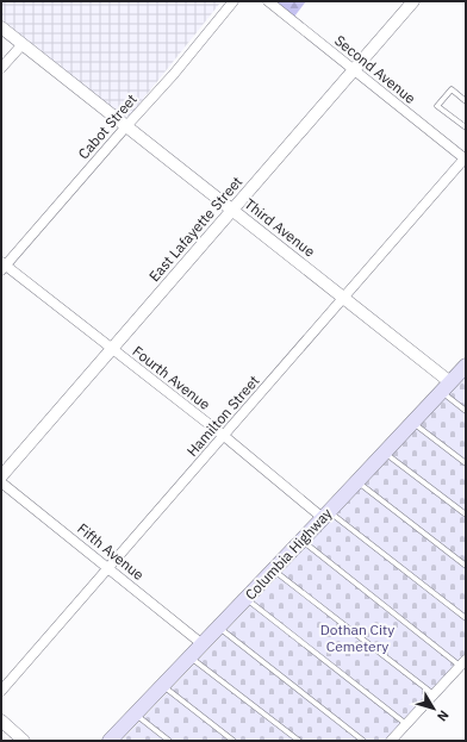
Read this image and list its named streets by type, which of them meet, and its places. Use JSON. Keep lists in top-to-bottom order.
{
  "streets": {
    "main road": ["Columbia Highway"],
    "street": [
      "Second Avenue",
      "Cabot Street",
      "Third Avenue",
      "East Lafayette Street",
      "Fourth Avenue",
      "Hamilton Street",
      "Fifth Avenue"
    ]
  },
  "crossings": [
    ["Second Avenue", "East Lafayette Street"],
    ["Second Avenue", "Hamilton Street"],
    ["Cabot Street", "Third Avenue"],
    ["Cabot Street", "Fourth Avenue"],
    ["Third Avenue", "East Lafayette Street"],
    ["Third Avenue", "Hamilton Street"],
    ["Third Avenue", "Columbia Highway"],
    ["East Lafayette Street", "Fourth Avenue"],
    ["Fourth Avenue", "Hamilton Street"],
    ["Fourth Avenue", "Columbia Highway"],
    ["Hamilton Street", "Fifth Avenue"],
    ["Fifth Avenue", "Columbia Highway"]
  ],
  "parks": ["Dothan City Cemetery"],
  "north": "bottom right"
}
